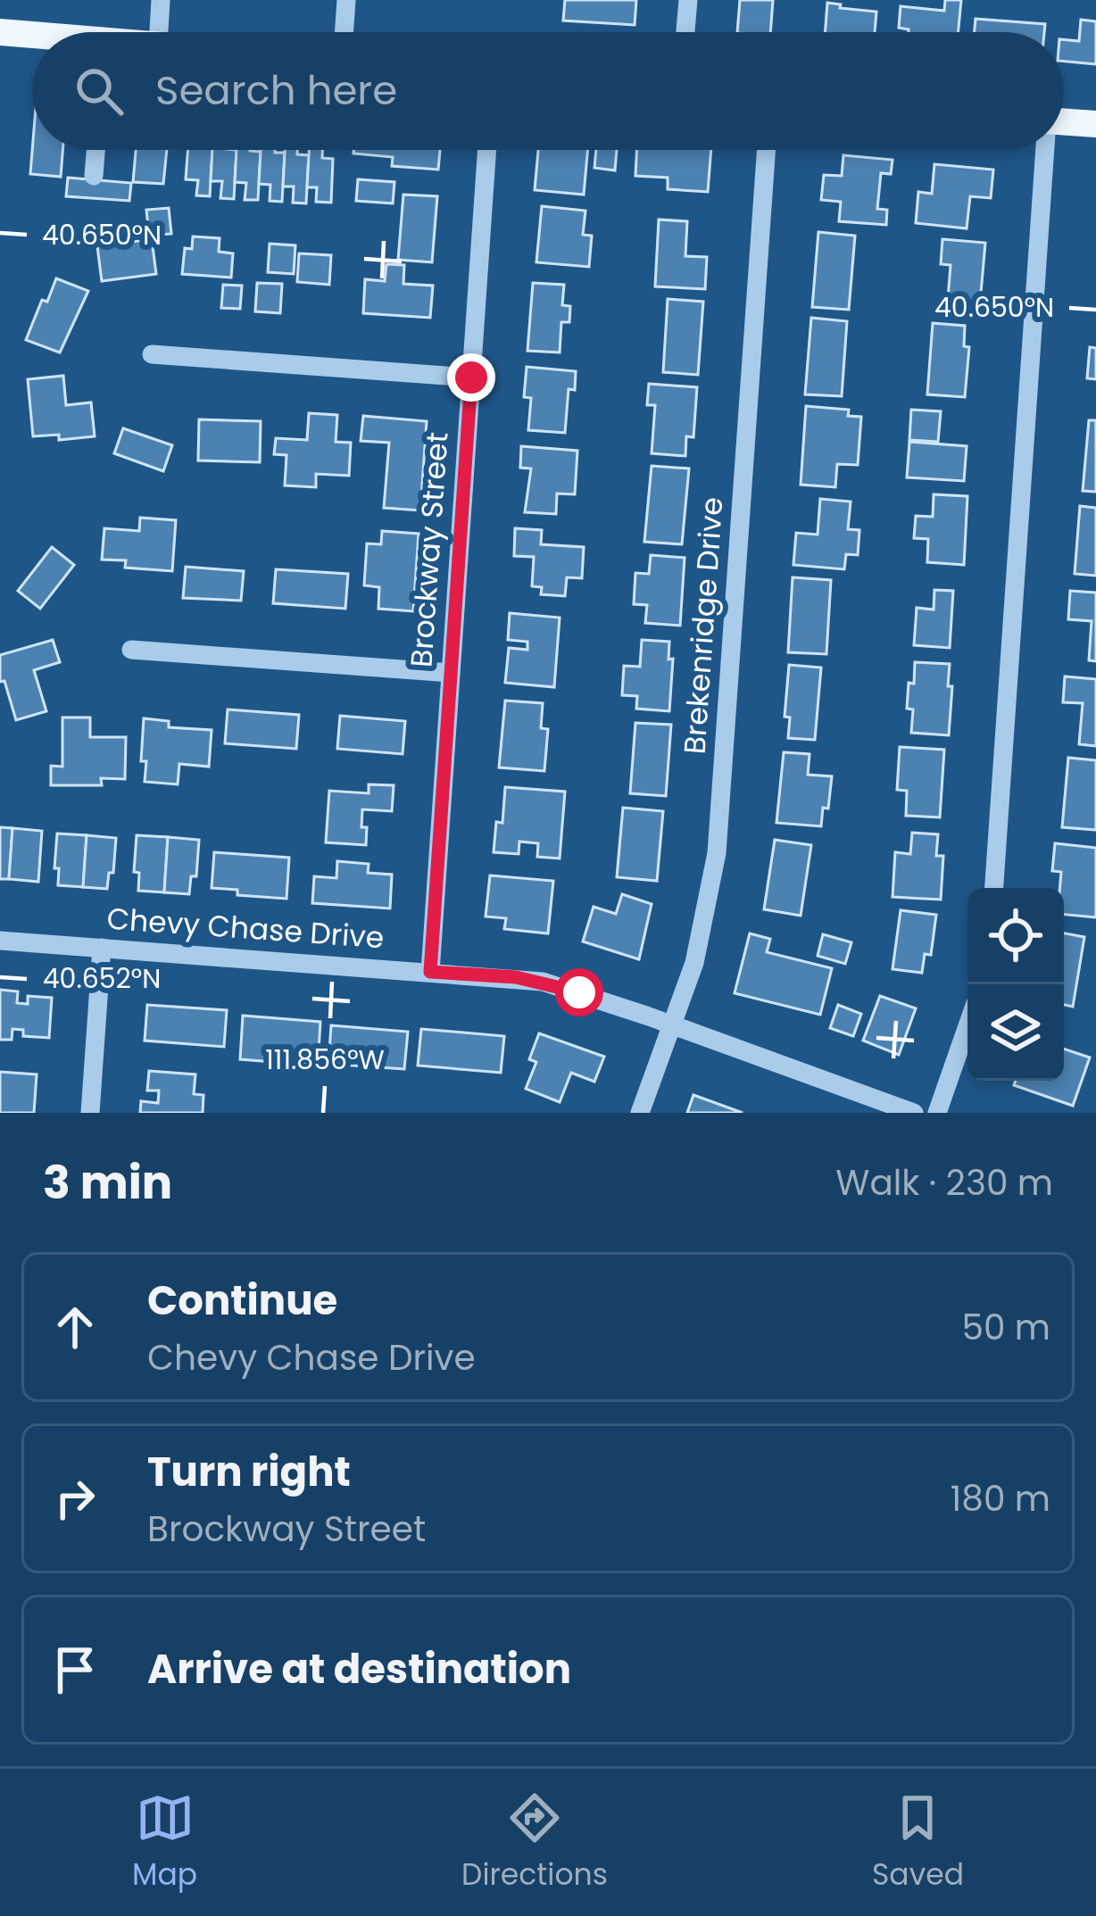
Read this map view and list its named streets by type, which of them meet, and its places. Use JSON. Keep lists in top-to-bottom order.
{
  "streets": {
    "street": ["Brockway Street", "Brekenridge Drive", "Chevy Chase Drive"]
  },
  "crossings": [
    ["Brockway Street", "Chevy Chase Drive"],
    ["Brekenridge Drive", "Chevy Chase Drive"]
  ],
  "page": {
    "search": "Search here",
    "heading": ["3 min", "Walk · 230 m"],
    "list": [
      ["Continue", "Chevy Chase Drive", "50 m"],
      ["Turn right", "Brockway Street", "180 m"],
      "Arrive at destination"
    ],
    "nav": ["Map", "Directions", "Saved"]
  },
  "coordinates": ["40.650°N", "40.652°N", "111.856°W"]
}
